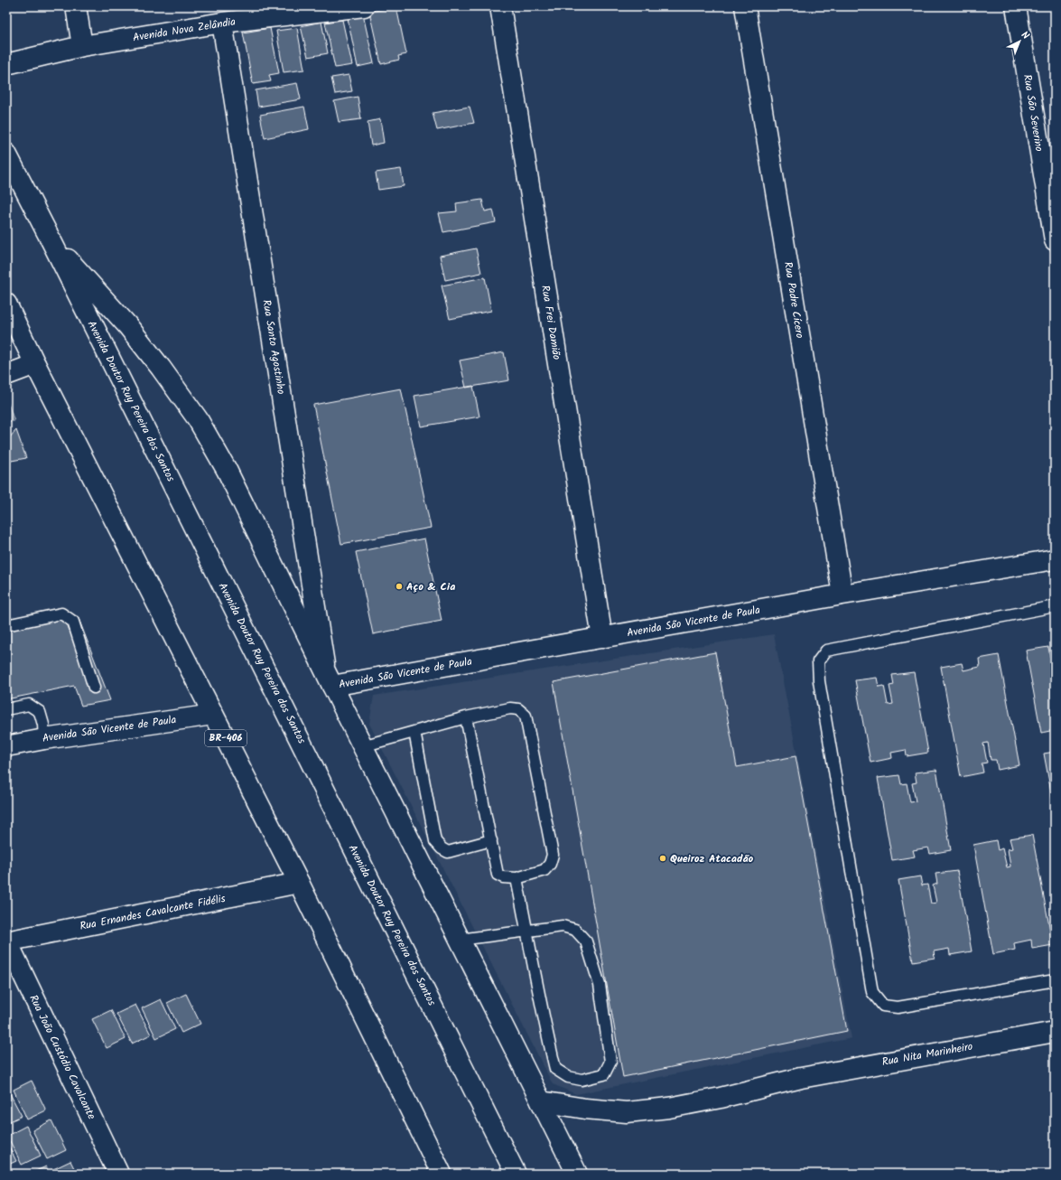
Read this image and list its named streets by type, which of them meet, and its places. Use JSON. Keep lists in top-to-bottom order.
{
  "streets": {
    "main road": [
      "Avenida Nova Zelândia",
      "Rua São Severino",
      "Rua Padre Cícero",
      "Rua Frei Damião",
      "Rua Santo Agostinho",
      "Avenida Doutor Ruy Pereira dos Santos",
      "Avenida São Vicente de Paula",
      "BR-406",
      "Rua Ernandes Cavalcante Fidélis",
      "Rua Nita Marinheiro",
      "Rua João Custódio Cavalcante"
    ]
  },
  "crossings": [
    ["Avenida Nova Zelândia", "Rua Santo Agostinho"],
    ["Rua Padre Cícero", "Avenida São Vicente de Paula"],
    ["Rua Frei Damião", "Avenida São Vicente de Paula"],
    ["Rua Santo Agostinho", "Avenida São Vicente de Paula"],
    ["Avenida São Vicente de Paula", "BR-406"],
    ["BR-406", "Rua Ernandes Cavalcante Fidélis"],
    ["Rua Ernandes Cavalcante Fidélis", "Rua João Custódio Cavalcante"]
  ],
  "places": ["Aço & Cia", "Queiroz Atacadão"],
  "north": "top right"
}
